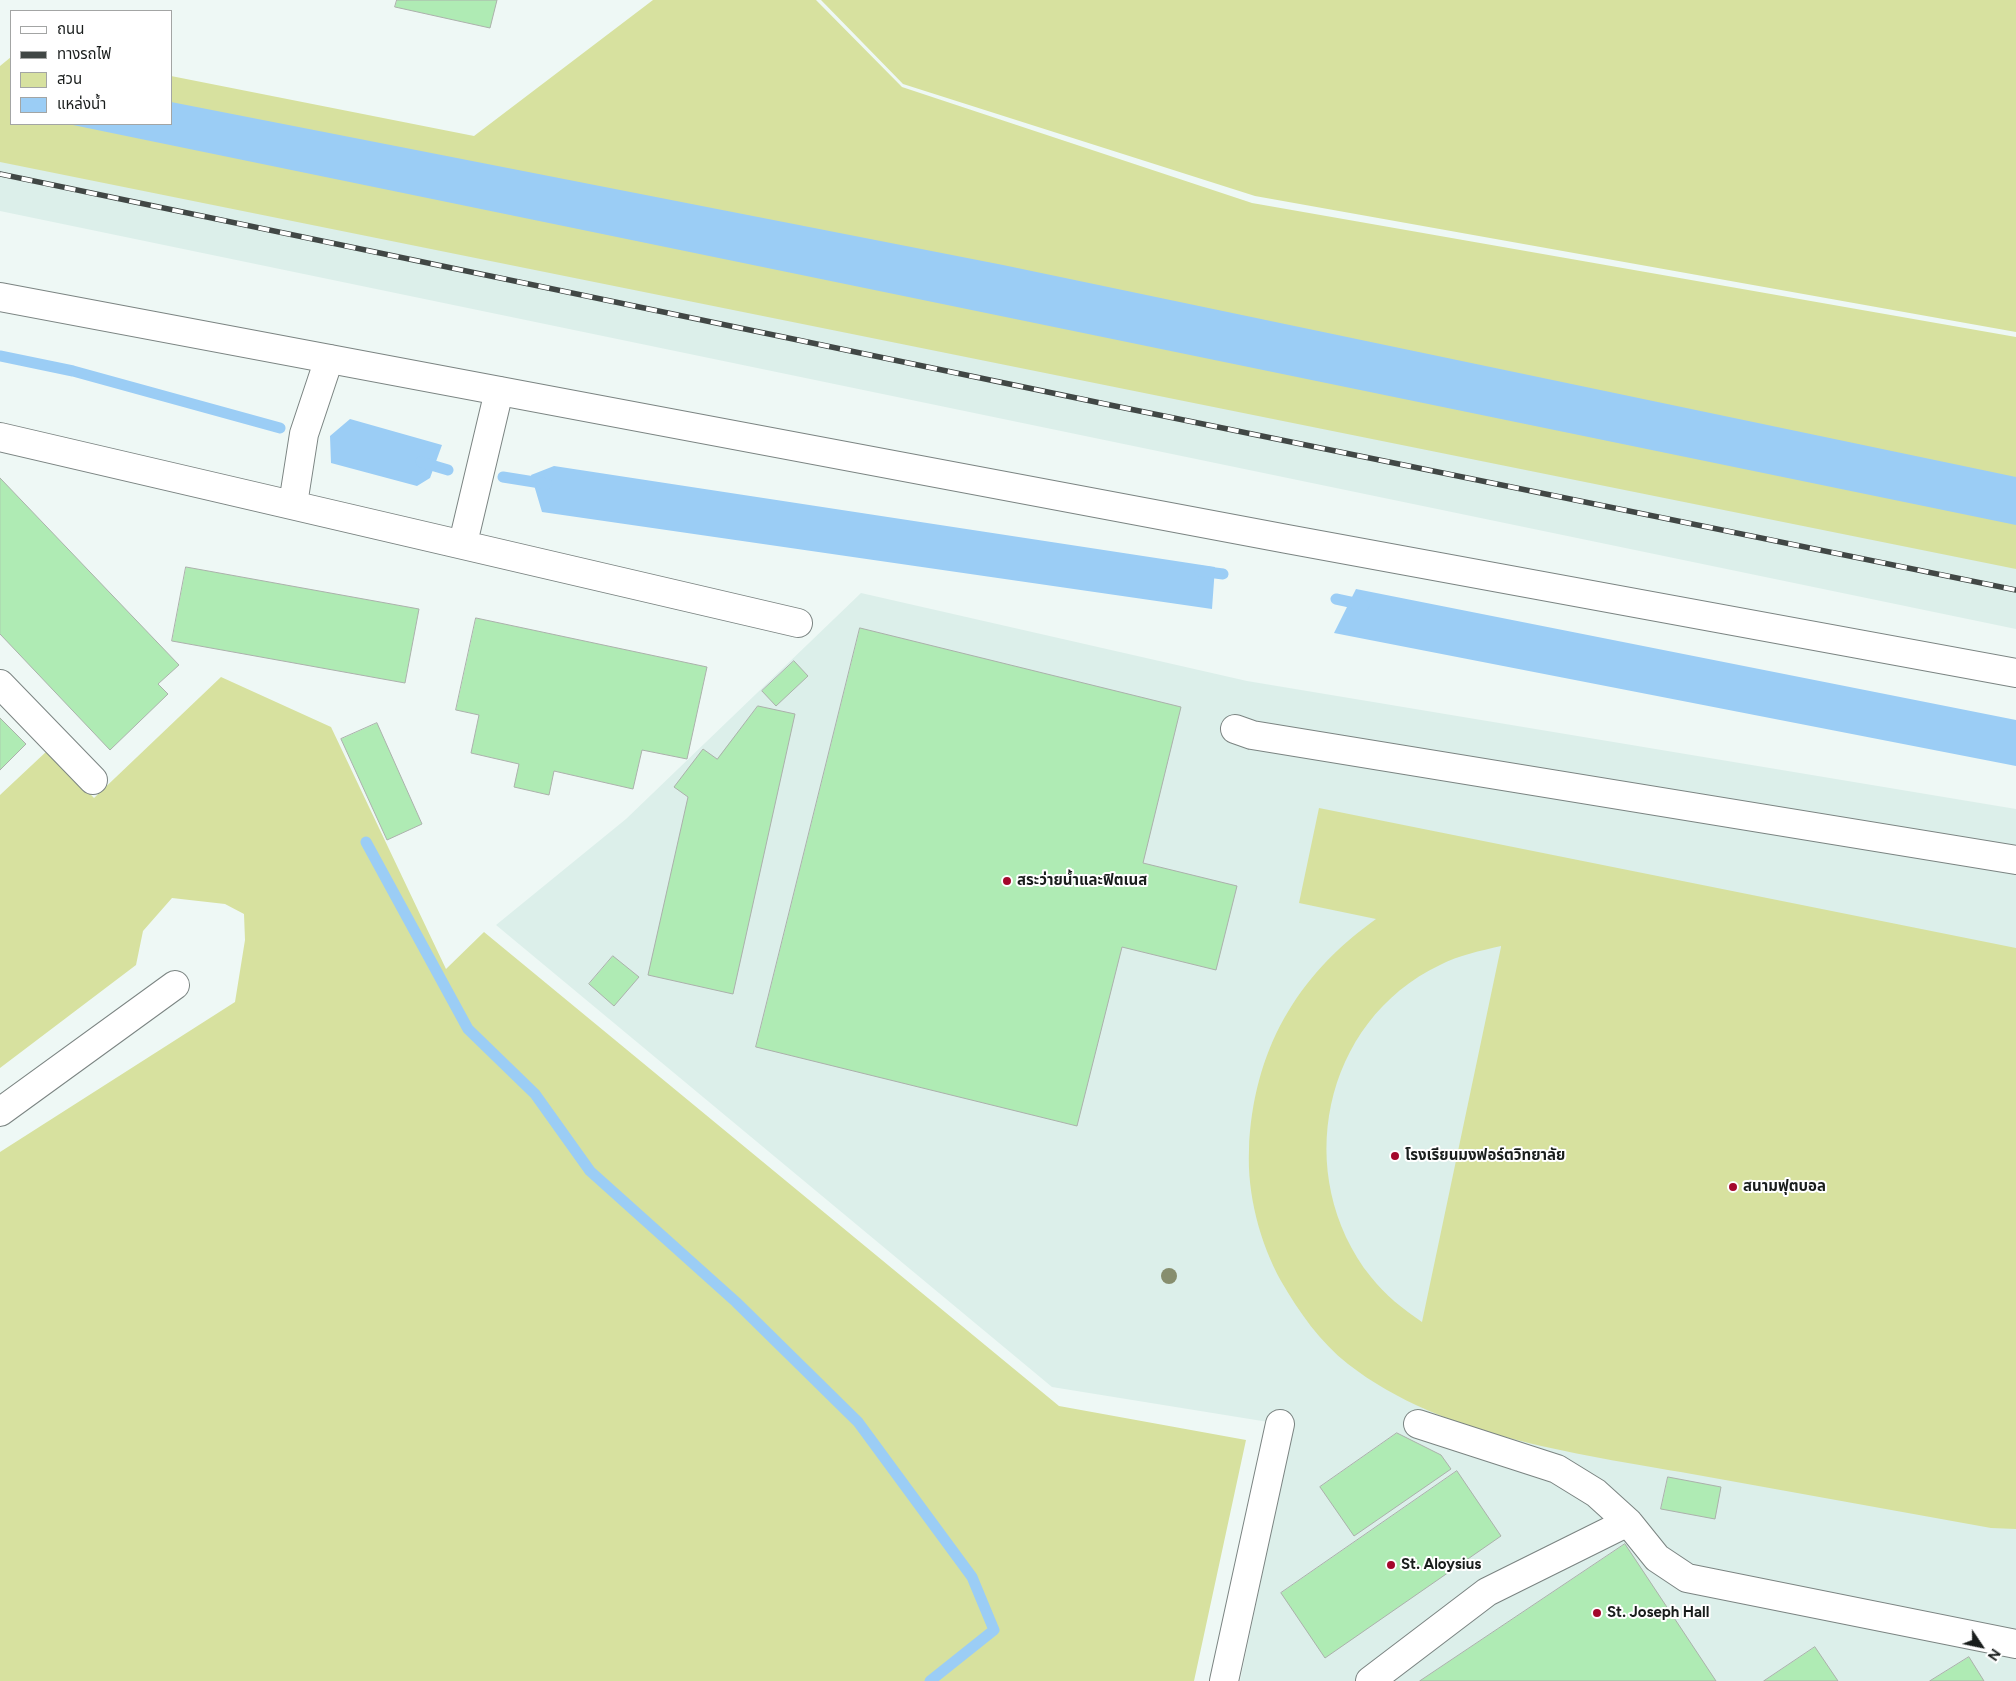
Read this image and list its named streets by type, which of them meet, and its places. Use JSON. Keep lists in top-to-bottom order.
{
  "places": [
    "สระว่ายน้ำและฟิตเนส",
    "โรงเรียนมงฟอร์ตวิทยาลัย",
    "สนามฟุตบอล",
    "St. Aloysius",
    "St. Joseph Hall"
  ],
  "legend": [
    "ถนน",
    "ทางรถไฟ",
    "สวน",
    "แหล่งน้ำ"
  ],
  "north": "bottom right"
}
